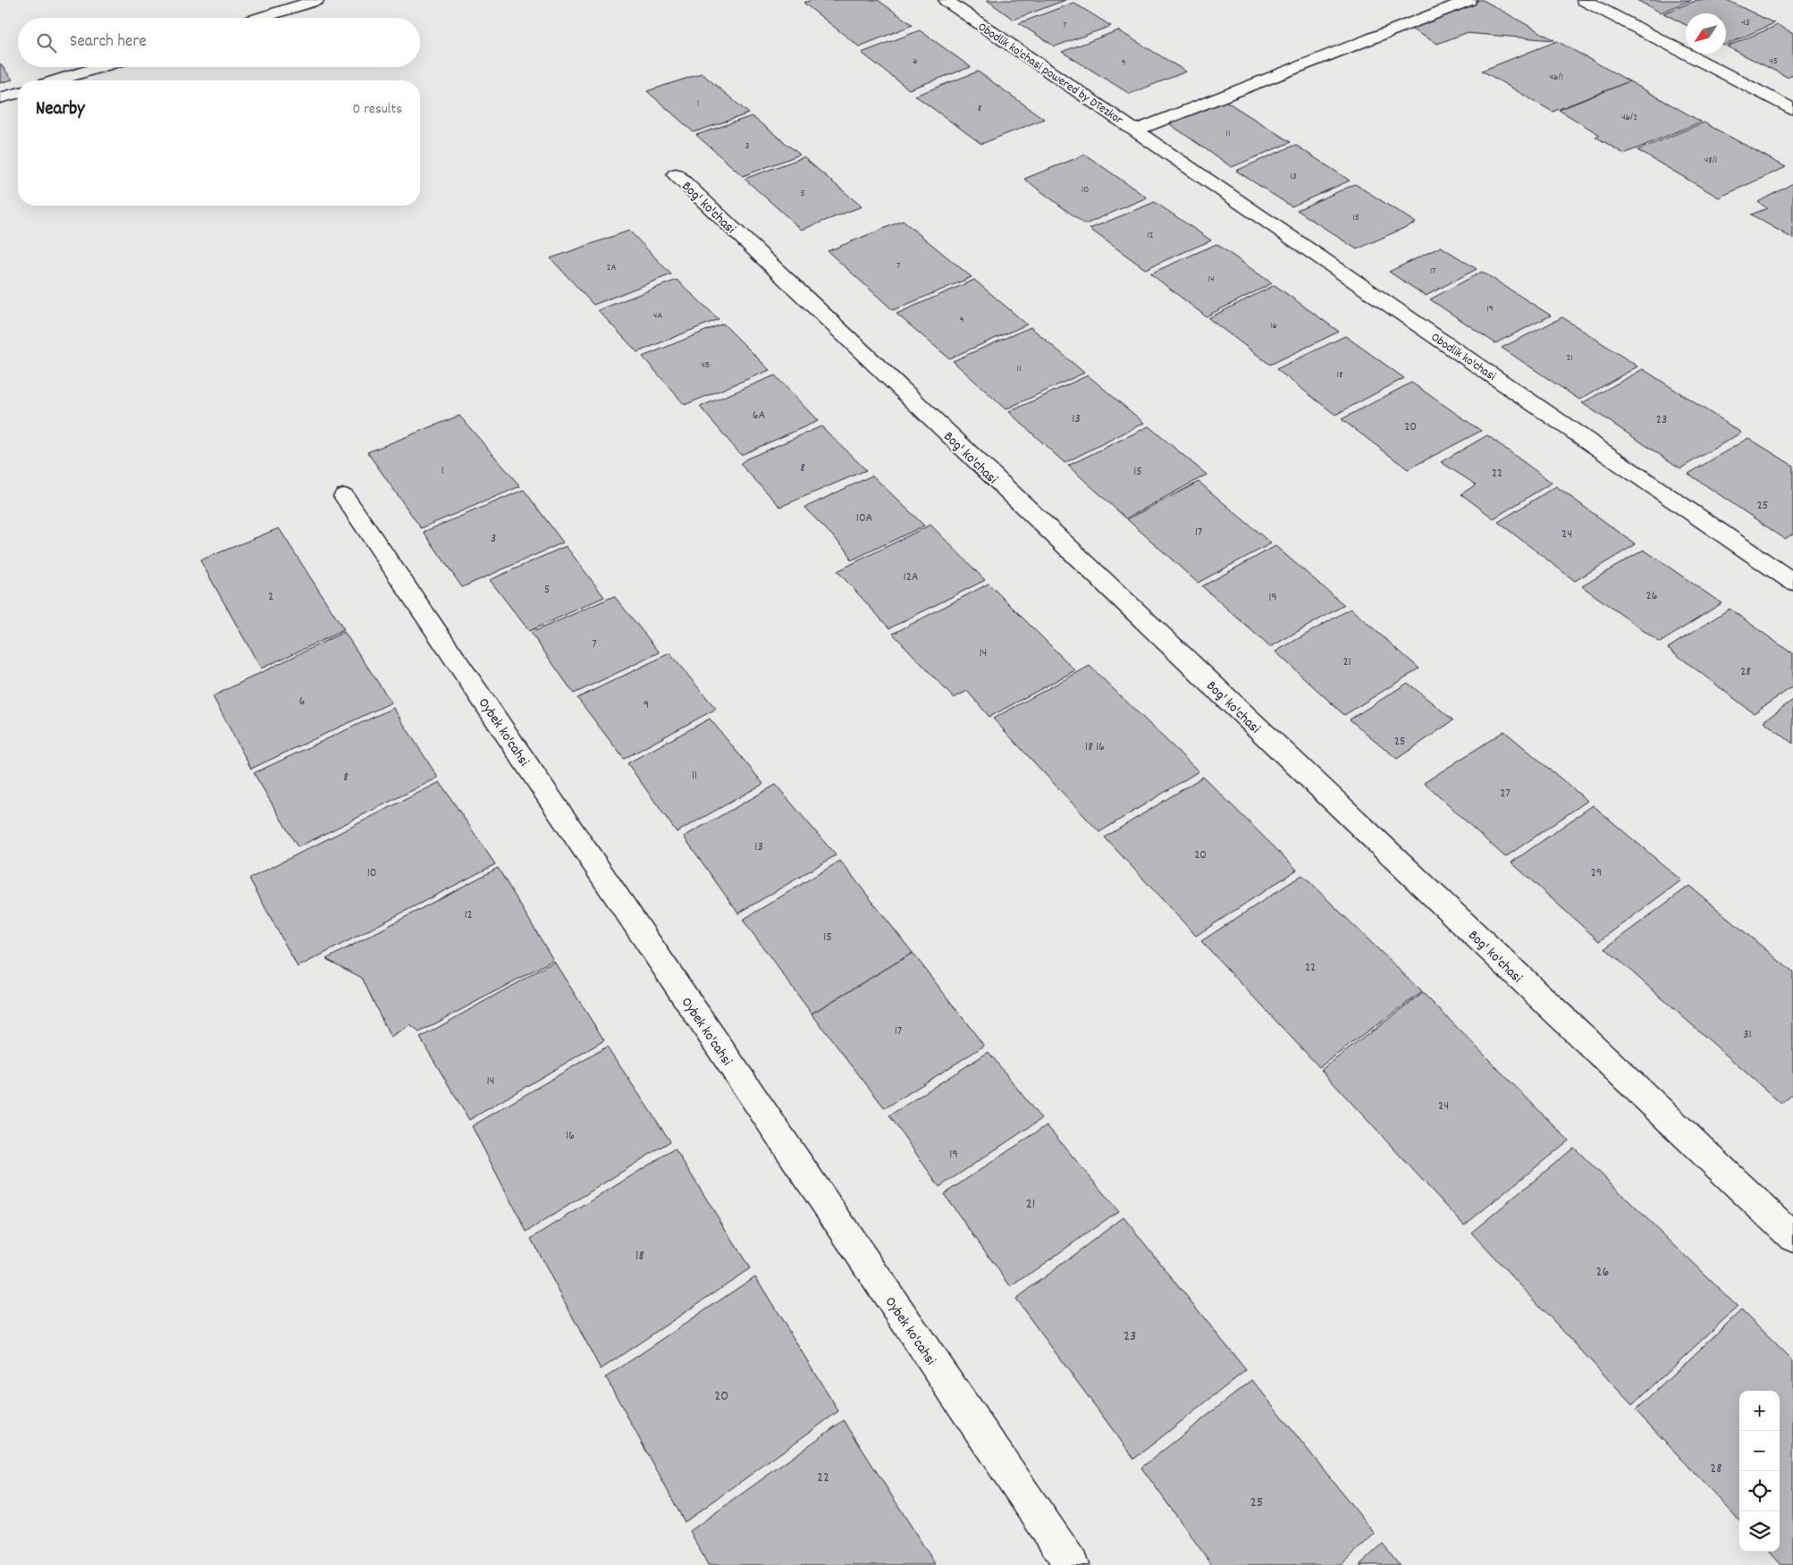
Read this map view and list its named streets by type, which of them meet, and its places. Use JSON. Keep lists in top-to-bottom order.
{
  "streets": {
    "street": [
      "Obodlik ko'chasi powered by DTezkor",
      "Bog' ko'chasi",
      "Obodlik ko'chasi",
      "Oybek ko'cahsi"
    ]
  },
  "crossings": [
    ["Obodlik ko'chasi powered by DTezkor", "Obodlik ko'chasi"]
  ],
  "house_numbers": [
    "43",
    "7",
    "6",
    "45",
    "9",
    "46/1",
    "1",
    "8",
    "46/2",
    "11",
    "3",
    "48/1",
    "13",
    "10",
    "5",
    "15",
    "12",
    "7",
    "2A",
    "17",
    "14",
    "19",
    "4A",
    "9",
    "16",
    "21",
    "4B",
    "11",
    "18",
    "6A",
    "13",
    "23",
    "20",
    "8",
    "1",
    "15",
    "22",
    "25",
    "10A",
    "17",
    "24",
    "3",
    "12A",
    "5",
    "26",
    "2",
    "19",
    "7",
    "14",
    "21",
    "28",
    "6",
    "9",
    "25",
    "18 16",
    "11",
    "8",
    "27",
    "13",
    "20",
    "10",
    "29",
    "12",
    "15",
    "22",
    "17",
    "31",
    "14",
    "24",
    "16",
    "19",
    "21",
    "18",
    "26",
    "23",
    "20",
    "28",
    "22",
    "25"
  ],
  "north": "bottom left",
  "page": {
    "search": "Search here",
    "heading": ["Nearby", "0 results"],
    "map_buttons": ["+", "−"]
  }
}
